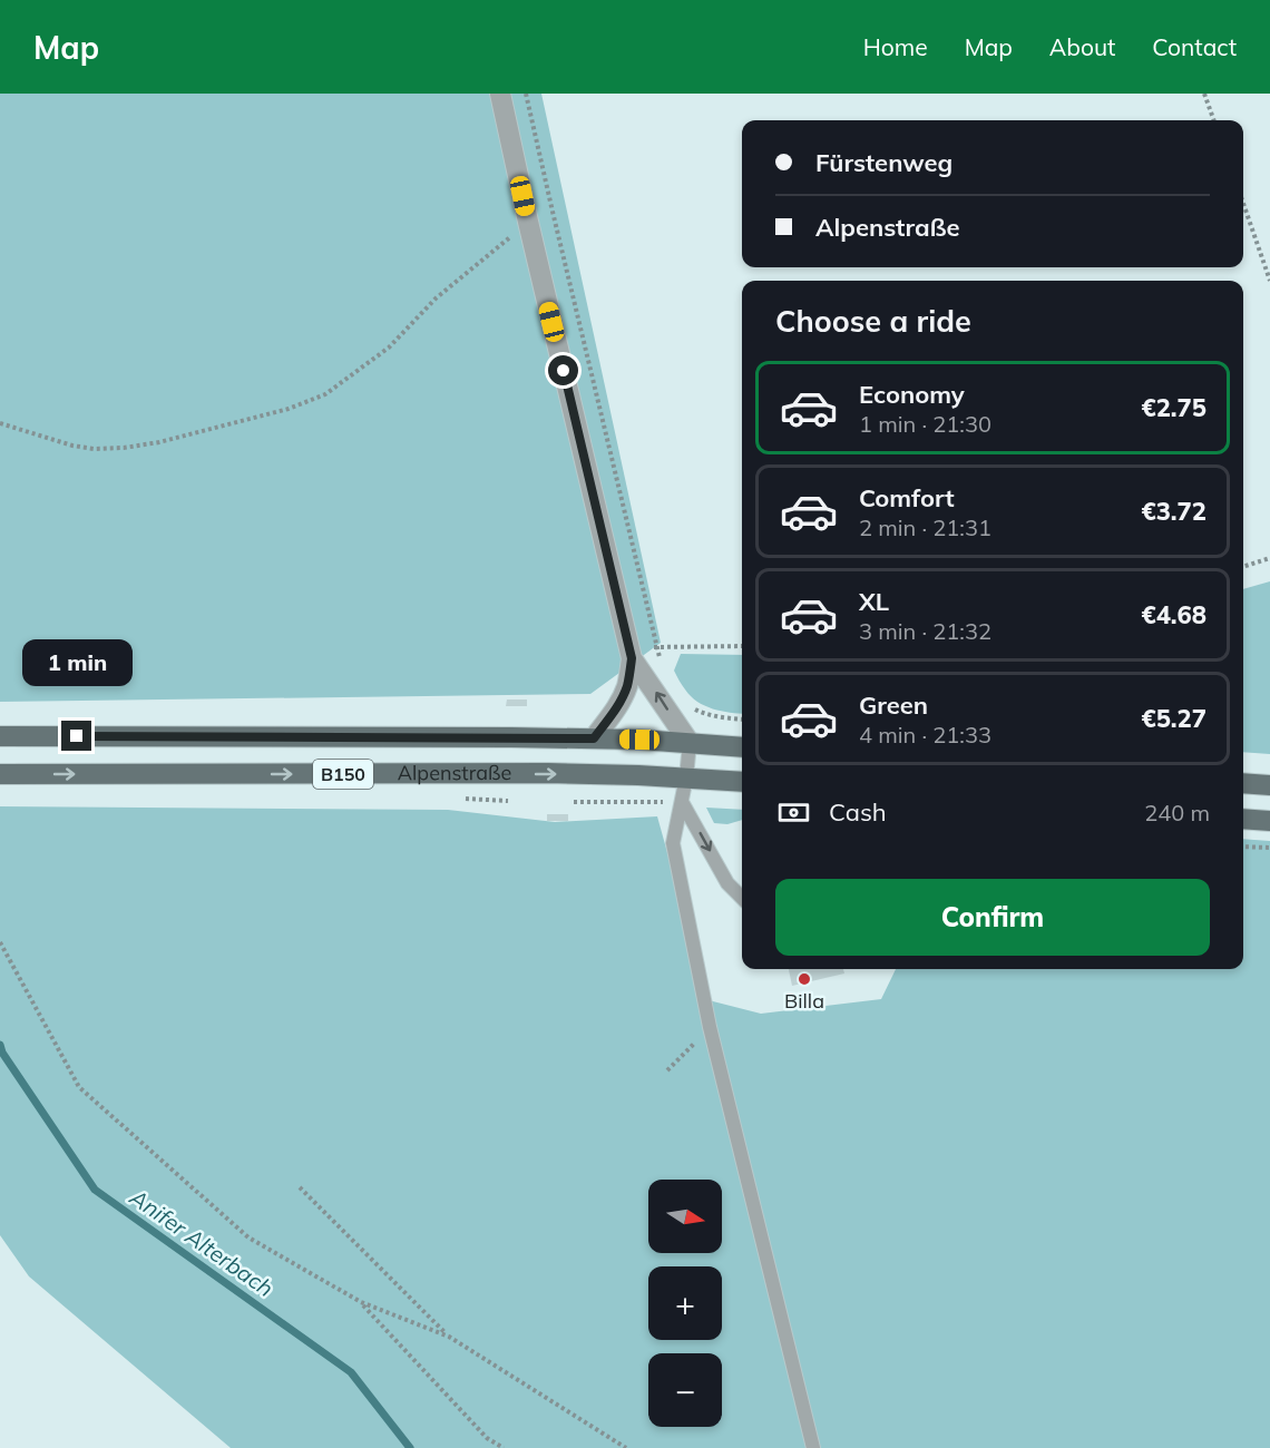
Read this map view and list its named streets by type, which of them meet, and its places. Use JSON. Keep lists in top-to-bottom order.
{
  "streets": {
    "main road": ["B150", "Alpenstraße"]
  },
  "water": ["Anifer Alterbach"],
  "places": ["Billa"],
  "north": "right",
  "page": {
    "header": "Map",
    "nav": [
      "Home",
      "Map",
      "About",
      "Contact"
    ],
    "banner": ["Fürstenweg", "Alpenstraße"],
    "heading": "Choose a ride",
    "list": [
      {
        "name": "Economy",
        "note": "1 min · 21:30",
        "value": "€2.75"
      },
      {
        "name": "Comfort",
        "note": "2 min · 21:31",
        "value": "€3.72"
      },
      {
        "name": "XL",
        "note": "3 min · 21:32",
        "value": "€4.68"
      },
      {
        "name": "Green",
        "note": "4 min · 21:33",
        "value": "€5.27"
      }
    ],
    "bubble": "1 min",
    "pay": ["Cash", "240 m"],
    "buttons": "Confirm",
    "map_buttons": ["+", "−"]
  }
}
